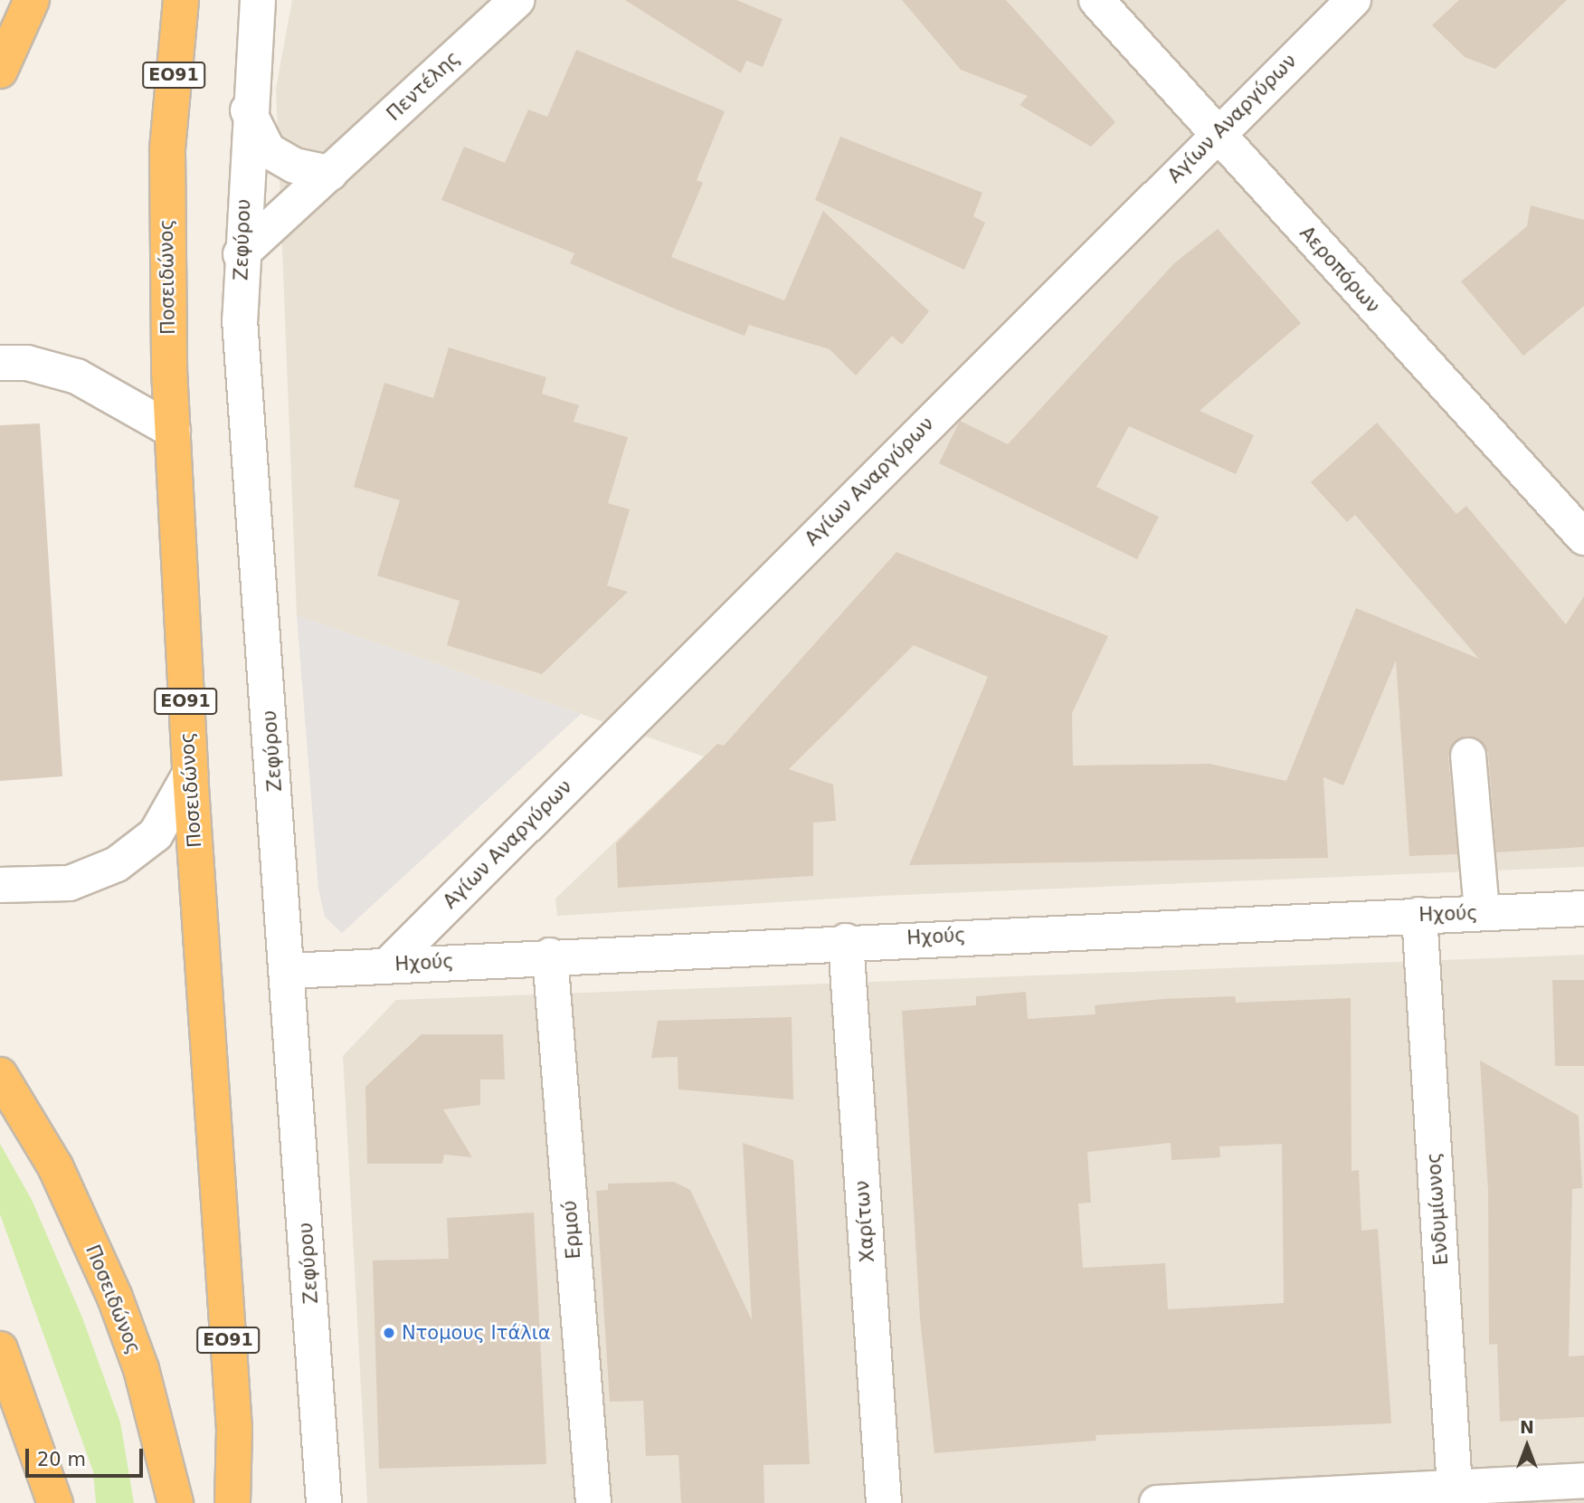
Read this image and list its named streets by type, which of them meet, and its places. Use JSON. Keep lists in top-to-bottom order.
{
  "streets": {
    "highway": ["ΕΟ91", "Ποσειδώνος"],
    "street": [
      "Πεντέλης",
      "Αγίων Αναργύρων",
      "Ζεφύρου",
      "Αεροπόρων",
      "Ηχούς",
      "Ενδυμίωνος",
      "Χαρίτων",
      "Ερμού"
    ]
  },
  "crossings": [
    ["Πεντέλης", "Ζεφύρου"],
    ["Αγίων Αναργύρων", "Αεροπόρων"],
    ["Αγίων Αναργύρων", "Ηχούς"],
    ["Ζεφύρου", "Ηχούς"],
    ["Ηχούς", "Ενδυμίωνος"],
    ["Ηχούς", "Χαρίτων"],
    ["Ηχούς", "Ερμού"]
  ],
  "places": ["Ντομους Ιτάλια"],
  "scale_bar": "20 m",
  "north": "top"
}
